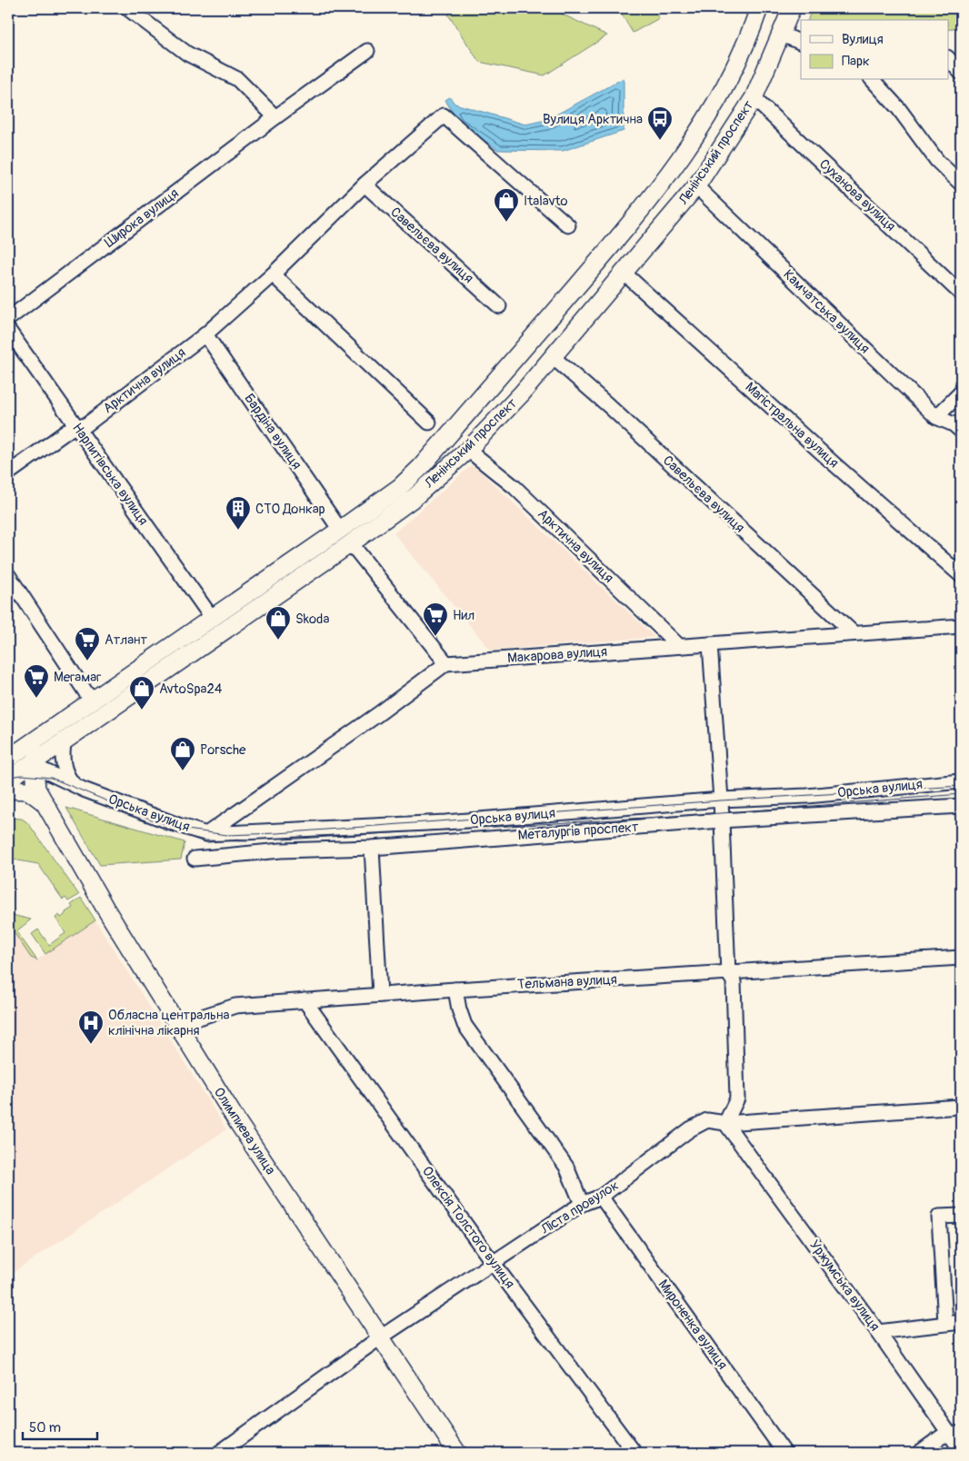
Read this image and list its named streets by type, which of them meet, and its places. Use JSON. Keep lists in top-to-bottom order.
{
  "streets": {
    "main road": ["Ленінський проспект", "Олимпиева улица"],
    "street": [
      "Суханова вулиця",
      "Широка вулиця",
      "Савельєва вулиця",
      "Камчатська вулиця",
      "Арктична вулиця",
      "Магістральна вулиця",
      "Бардіна вулиця",
      "Нарпитівська вулиця",
      "Макарова вулиця",
      "Орська вулиця",
      "Металургів проспект",
      "Тельмана вулиця",
      "Ліста провулок",
      "Олексія Толстого вулиця",
      "Уржумська вулиця",
      "Мироненка вулиця"
    ]
  },
  "crossings": [
    ["Ленінський проспект", "Суханова вулиця"],
    ["Ленінський проспект", "Савельєва вулиця"],
    ["Ленінський проспект", "Камчатська вулиця"],
    ["Ленінський проспект", "Арктична вулиця"],
    ["Ленінський проспект", "Магістральна вулиця"],
    ["Ленінський проспект", "Бардіна вулиця"],
    ["Ленінський проспект", "Нарпитівська вулиця"],
    ["Ленінський проспект", "Орська вулиця"],
    ["Савельєва вулиця", "Арктична вулиця"],
    ["Савельєва вулиця", "Макарова вулиця"],
    ["Арктична вулиця", "Бардіна вулиця"],
    ["Арктична вулиця", "Нарпитівська вулиця"],
    ["Арктична вулиця", "Макарова вулиця"],
    ["Тельмана вулиця", "Олимпиева улица"],
    ["Тельмана вулиця", "Олексія Толстого вулиця"],
    ["Олимпиева улица", "Ліста провулок"],
    ["Ліста провулок", "Олексія Толстого вулиця"],
    ["Ліста провулок", "Уржумська вулиця"],
    ["Ліста провулок", "Мироненка вулиця"]
  ],
  "places": {
    "bus stop": ["Вулиця Арктична"],
    "shop": [
      "Italavto",
      "Skoda",
      "AvtoSpa24",
      "Porsche"
    ],
    "building": ["СТО Донкар"],
    "supermarket": ["Нил", "Атлант", "Мегамаг"],
    "hospital": ["Обласна центральна клінічна лікарня"]
  },
  "legend": ["Вулиця", "Парк"],
  "scale_bar": "50 m"
}
